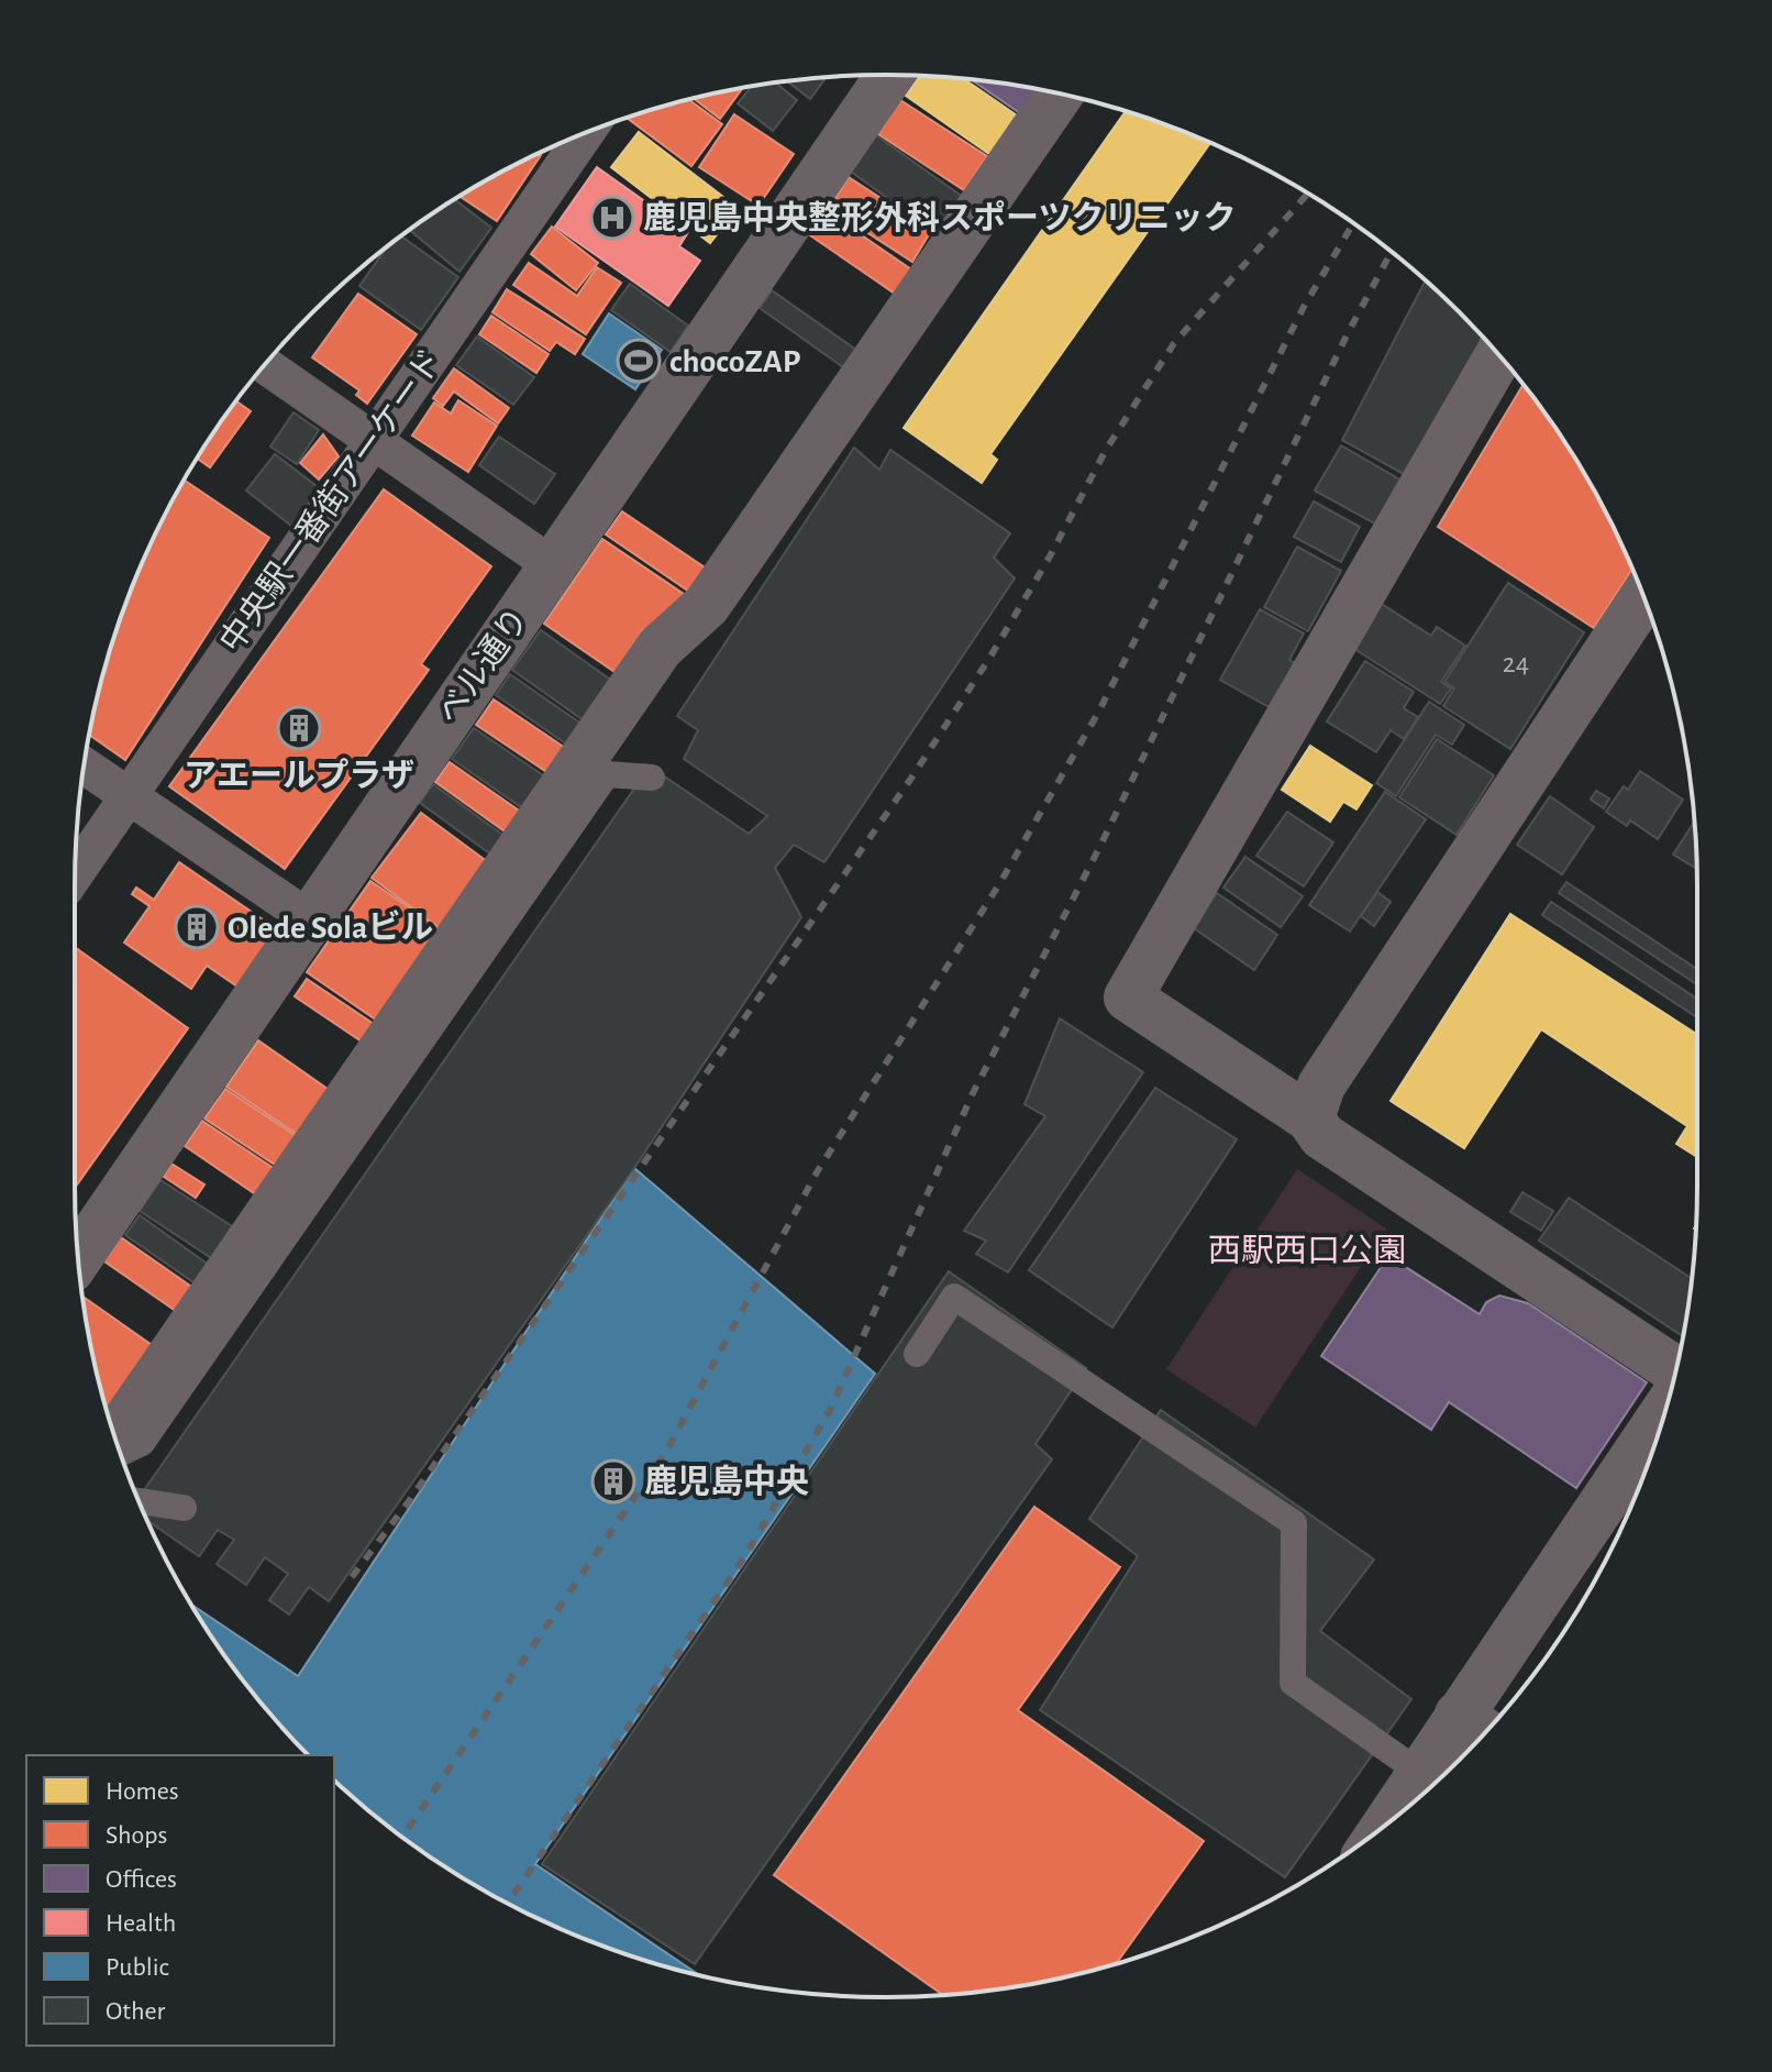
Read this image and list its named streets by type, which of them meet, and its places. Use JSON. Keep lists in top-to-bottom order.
{
  "streets": {
    "street": ["中央駅一番街アーケード", "ベル通り"]
  },
  "parks": ["西駅西口公園"],
  "places": {
    "hospital": ["鹿児島中央整形外科スポーツクリニック"],
    "sports": ["chocoZAP"],
    "building": ["アエールプラザ", "Olede Solaビル", "鹿児島中央"]
  },
  "house_numbers": ["24"],
  "legend": [
    "Homes",
    "Shops",
    "Offices",
    "Health",
    "Public",
    "Other"
  ]
}
